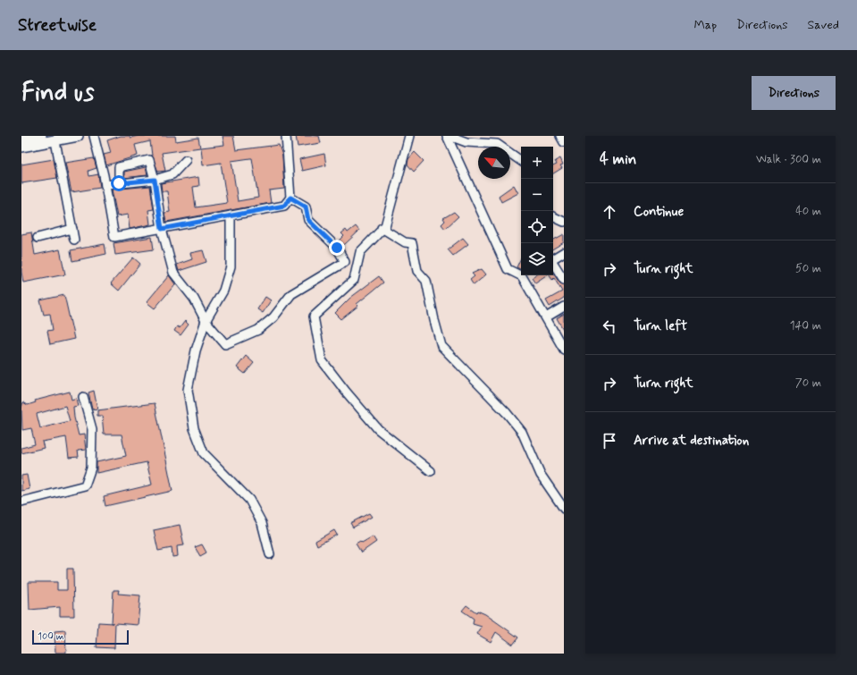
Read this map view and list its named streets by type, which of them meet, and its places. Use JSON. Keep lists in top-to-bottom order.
{
  "scale_bar": "100 m",
  "north": "top left",
  "page": {
    "header": "Streetwise",
    "nav": ["Map", "Directions", "Saved"],
    "buttons": "Directions",
    "title": "Find us",
    "heading": ["4 min", "Walk · 300 m"],
    "map_buttons": ["+", "−"],
    "list": [
      ["Continue", "40 m"],
      ["Turn right", "50 m"],
      ["Turn left", "140 m"],
      ["Turn right", "70 m"],
      "Arrive at destination"
    ],
    "scale": "100 m"
  }
}
